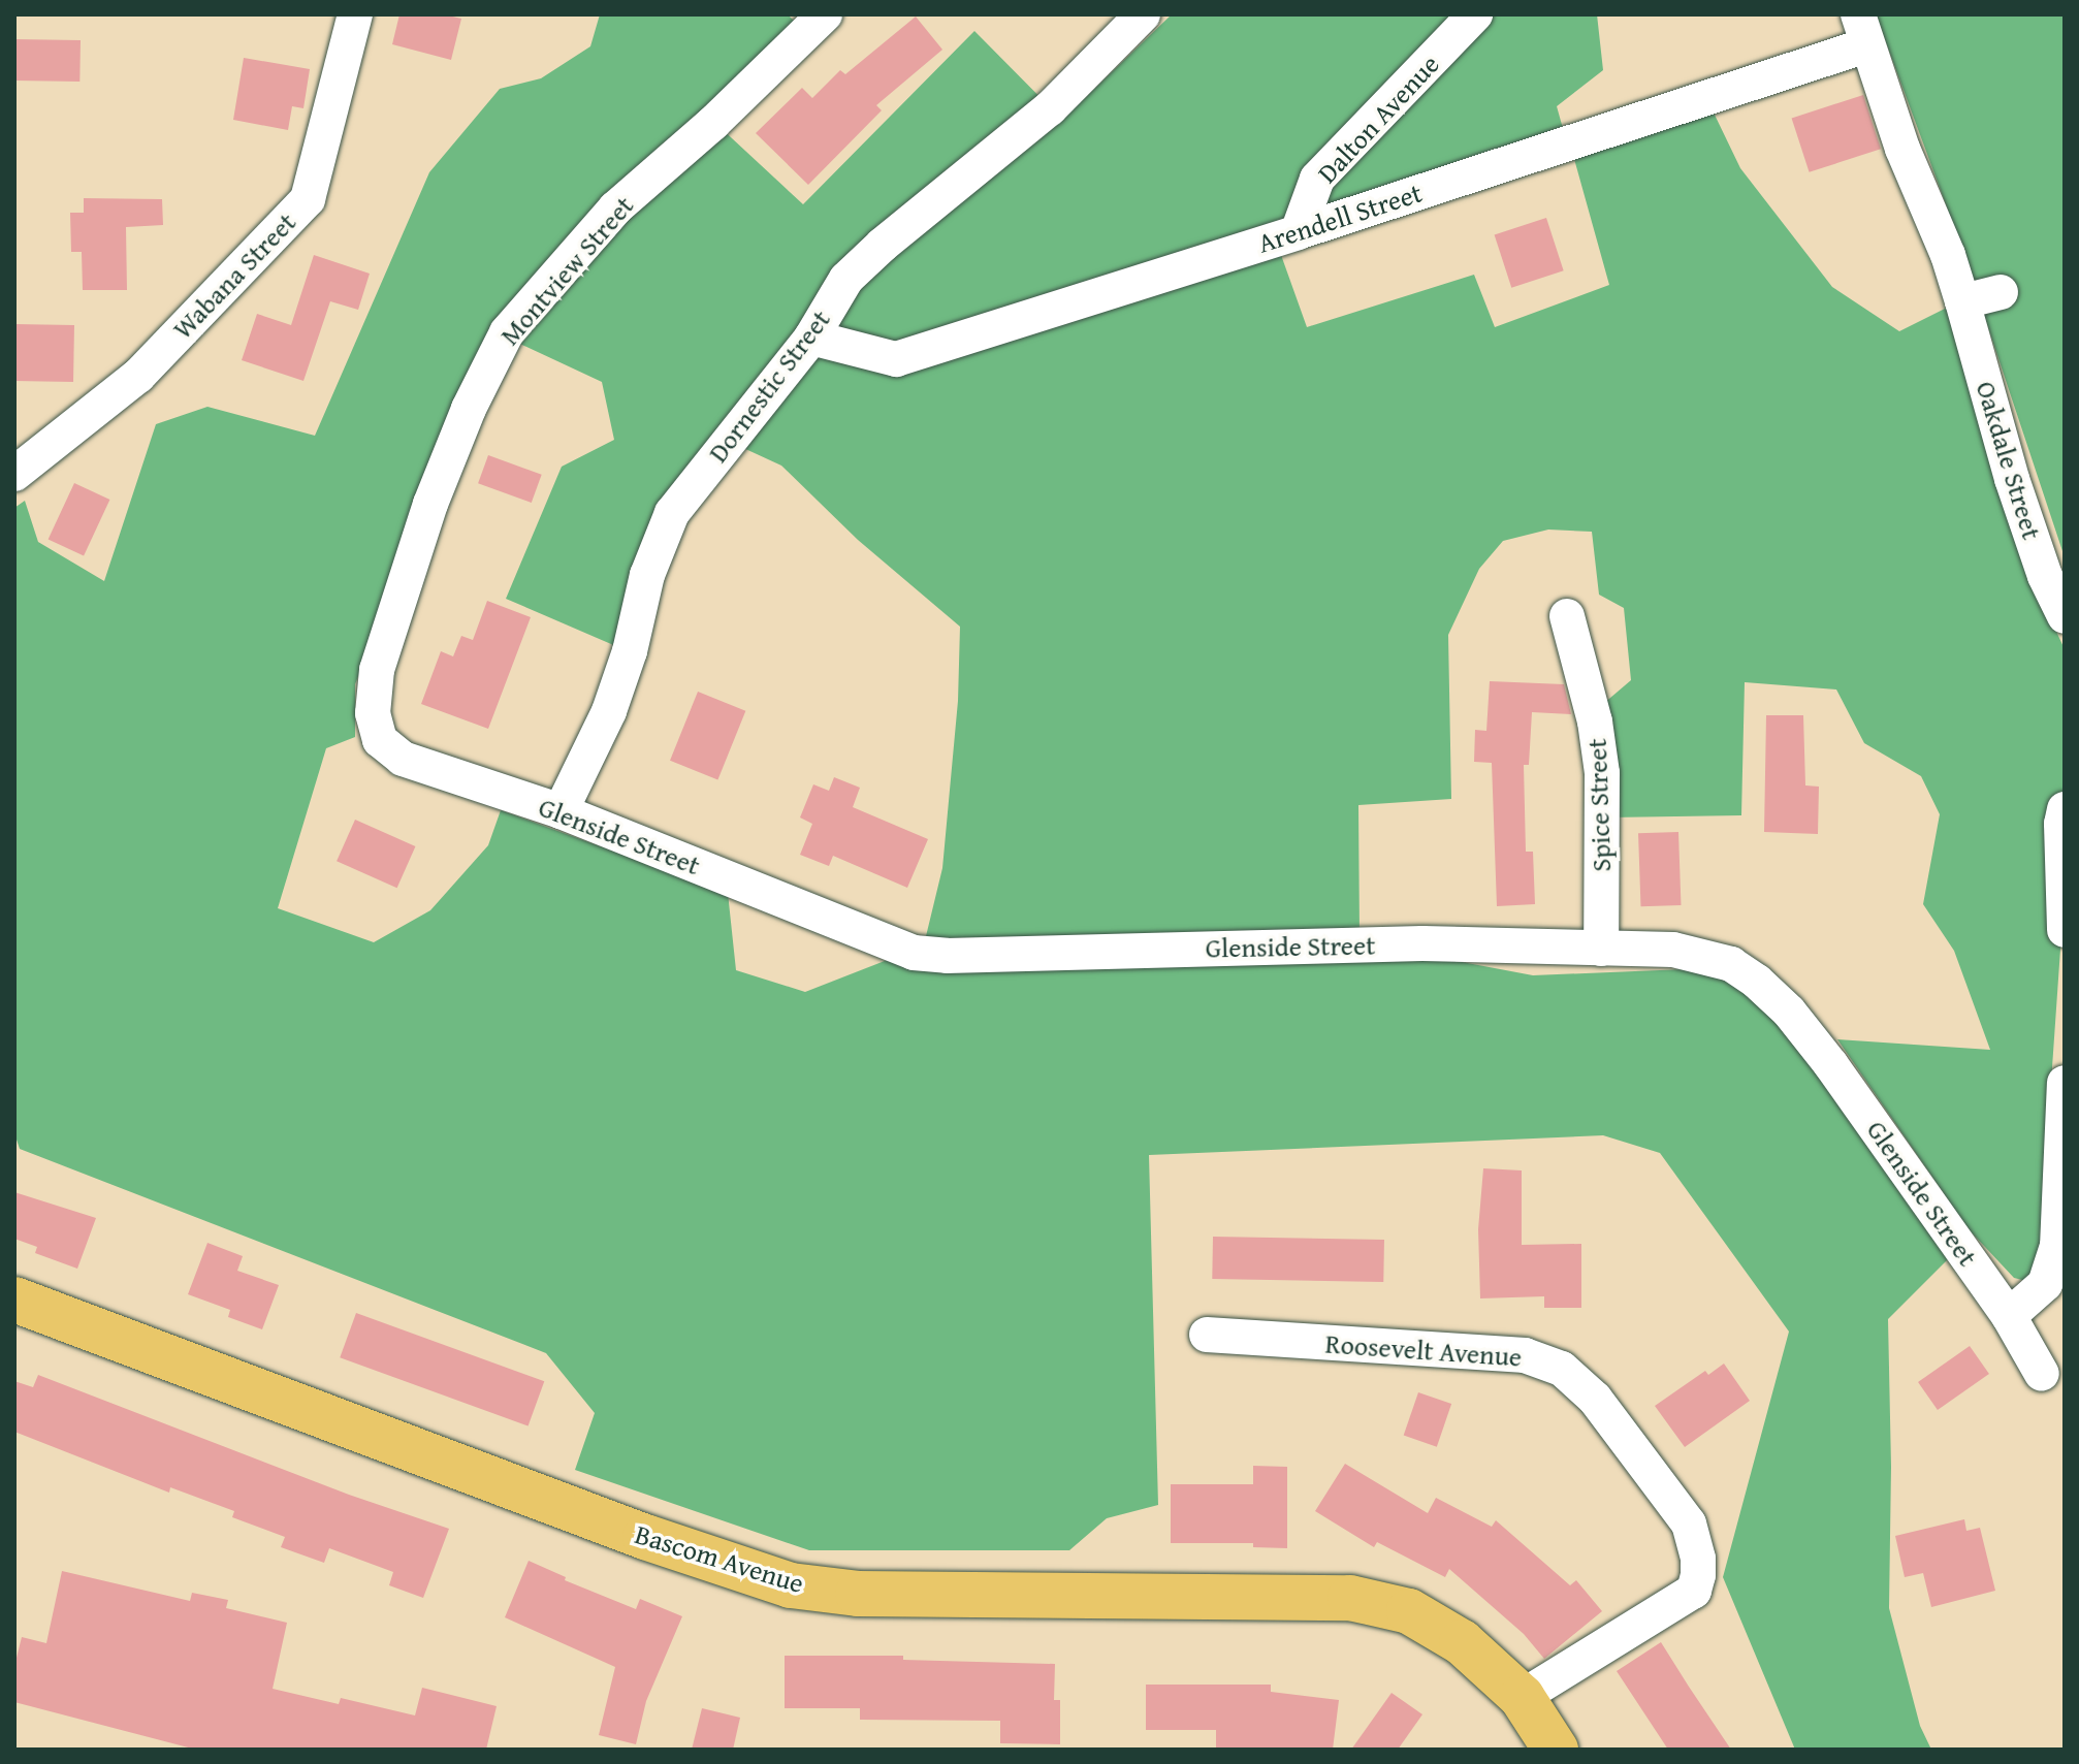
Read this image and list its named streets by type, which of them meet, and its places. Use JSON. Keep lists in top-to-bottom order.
{
  "streets": {
    "main road": ["Bascom Avenue"],
    "street": [
      "Dalton Avenue",
      "Arendell Street",
      "Montview Street",
      "Wabana Street",
      "Dornestic Street",
      "Oakdale Street",
      "Spice Street",
      "Glenside Street",
      "Roosevelt Avenue"
    ]
  },
  "crossings": [
    ["Dalton Avenue", "Arendell Street"],
    ["Arendell Street", "Dornestic Street"],
    ["Arendell Street", "Oakdale Street"],
    ["Montview Street", "Glenside Street"],
    ["Dornestic Street", "Glenside Street"],
    ["Spice Street", "Glenside Street"],
    ["Roosevelt Avenue", "Bascom Avenue"]
  ]
}
